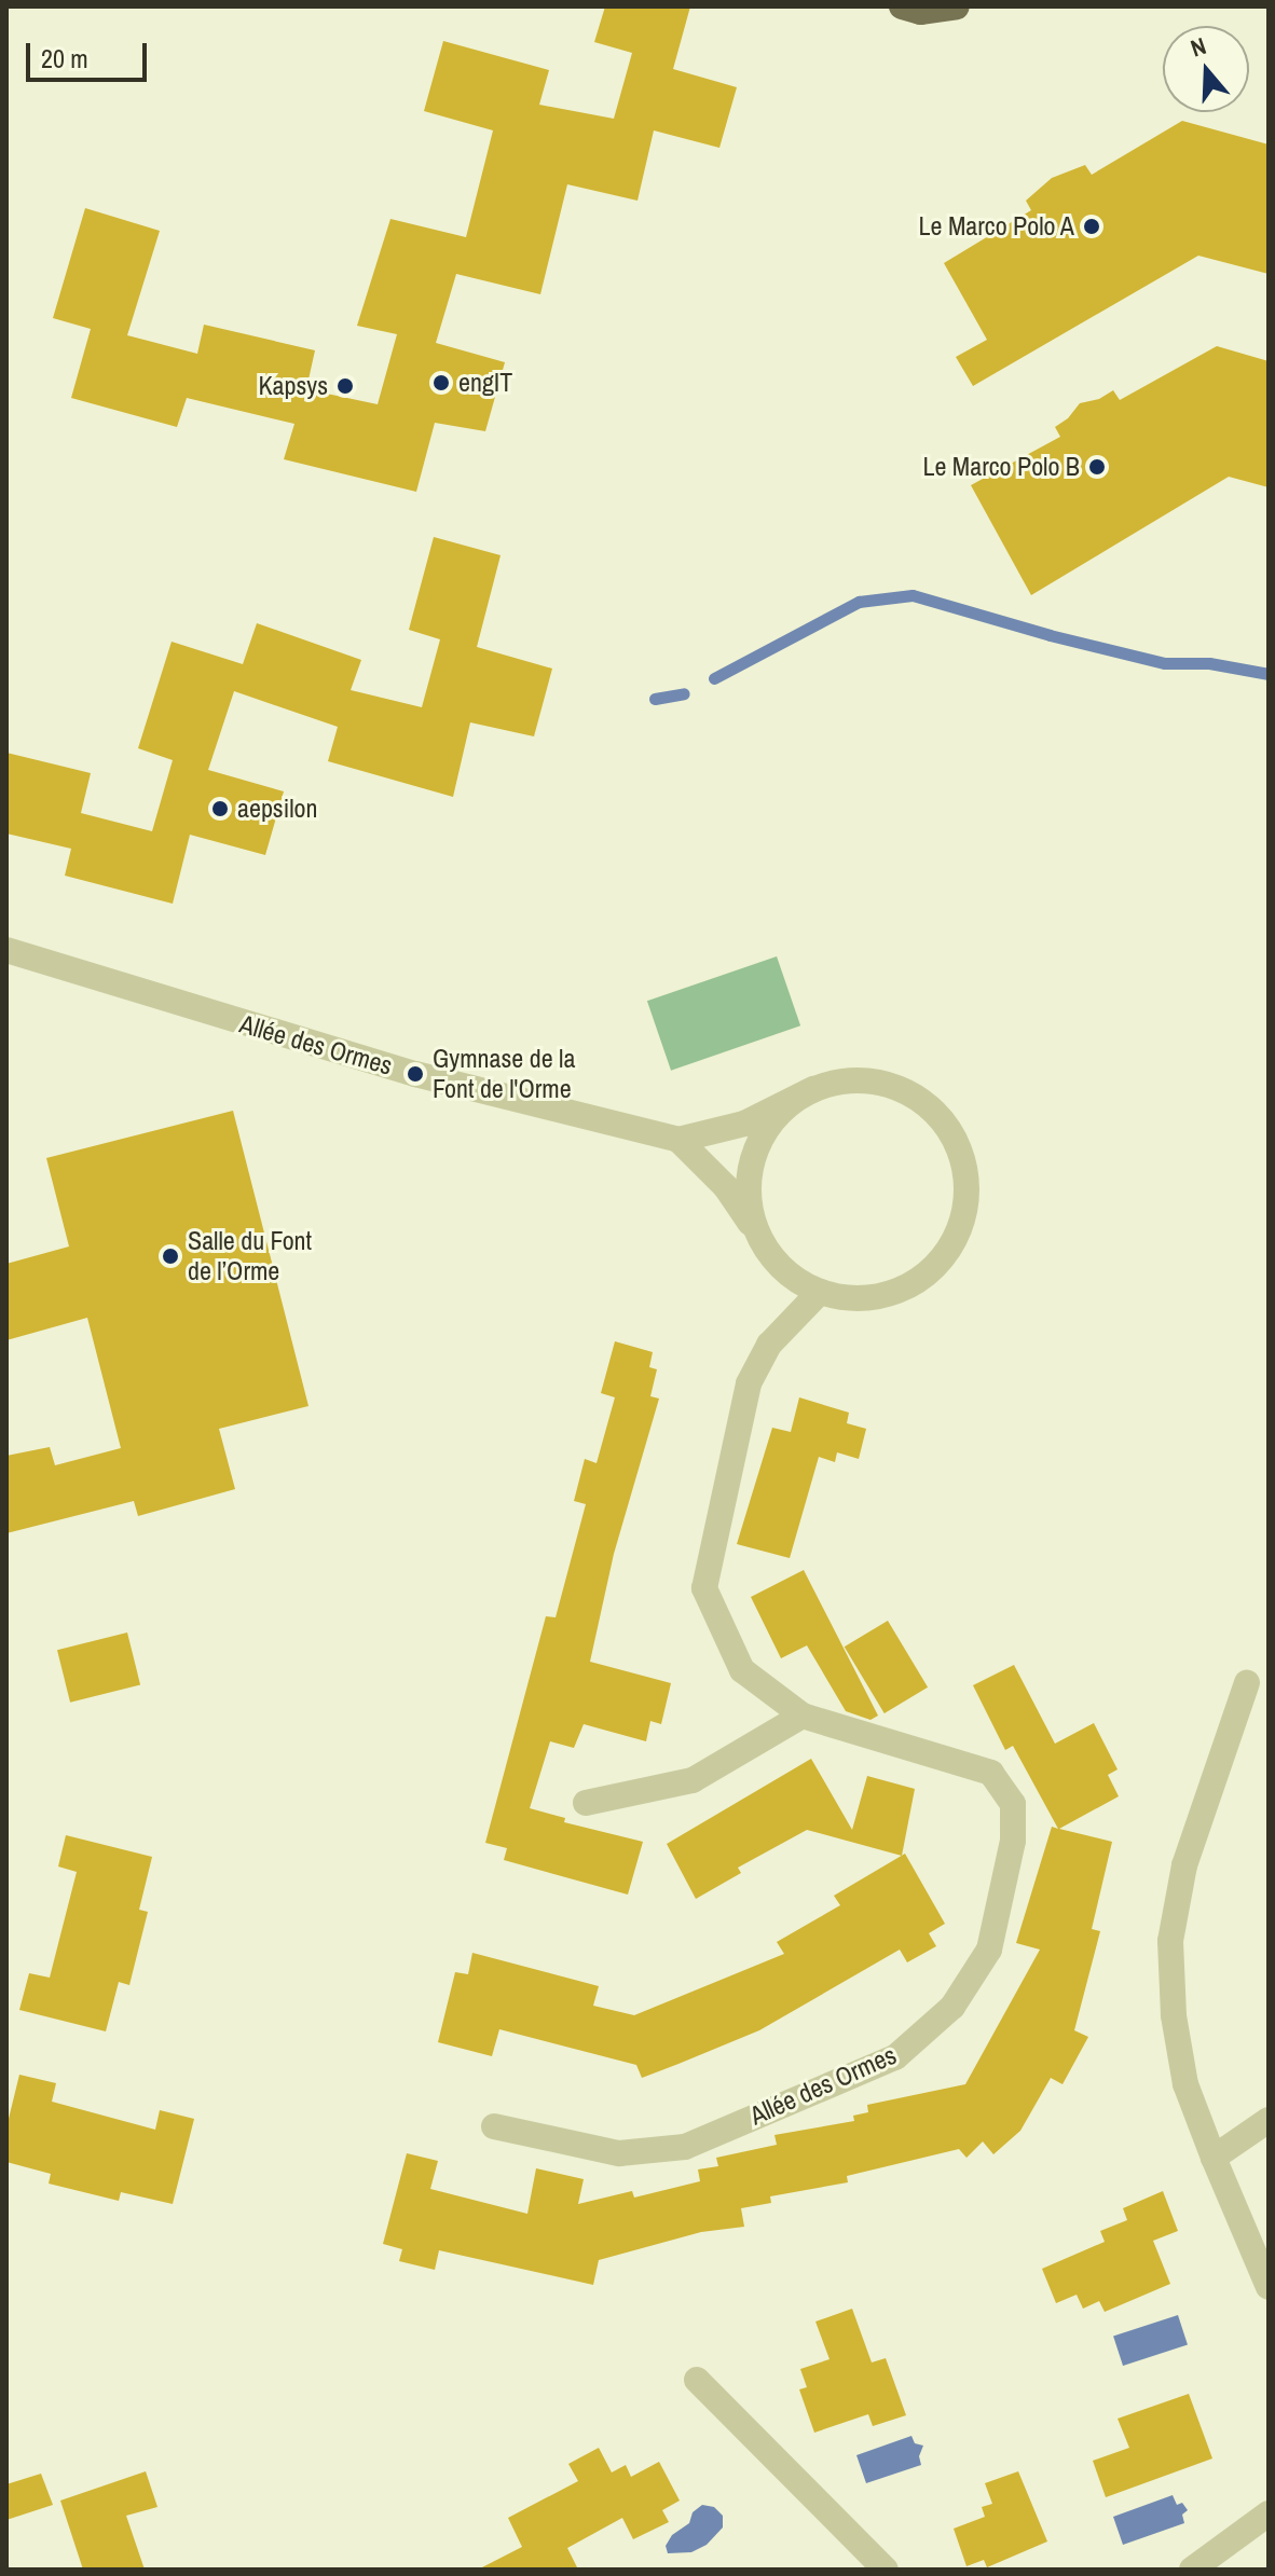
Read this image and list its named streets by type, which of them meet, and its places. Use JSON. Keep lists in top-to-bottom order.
{
  "streets": {
    "street": ["Allée des Ormes"]
  },
  "places": [
    "Le Marco Polo A",
    "engIT",
    "Kapsys",
    "Le Marco Polo B",
    "aepsilon",
    "Gymnase de la Font de l'Orme",
    "Salle du Font de l’Orme"
  ],
  "scale_bar": "20 m",
  "north": "top"
}
